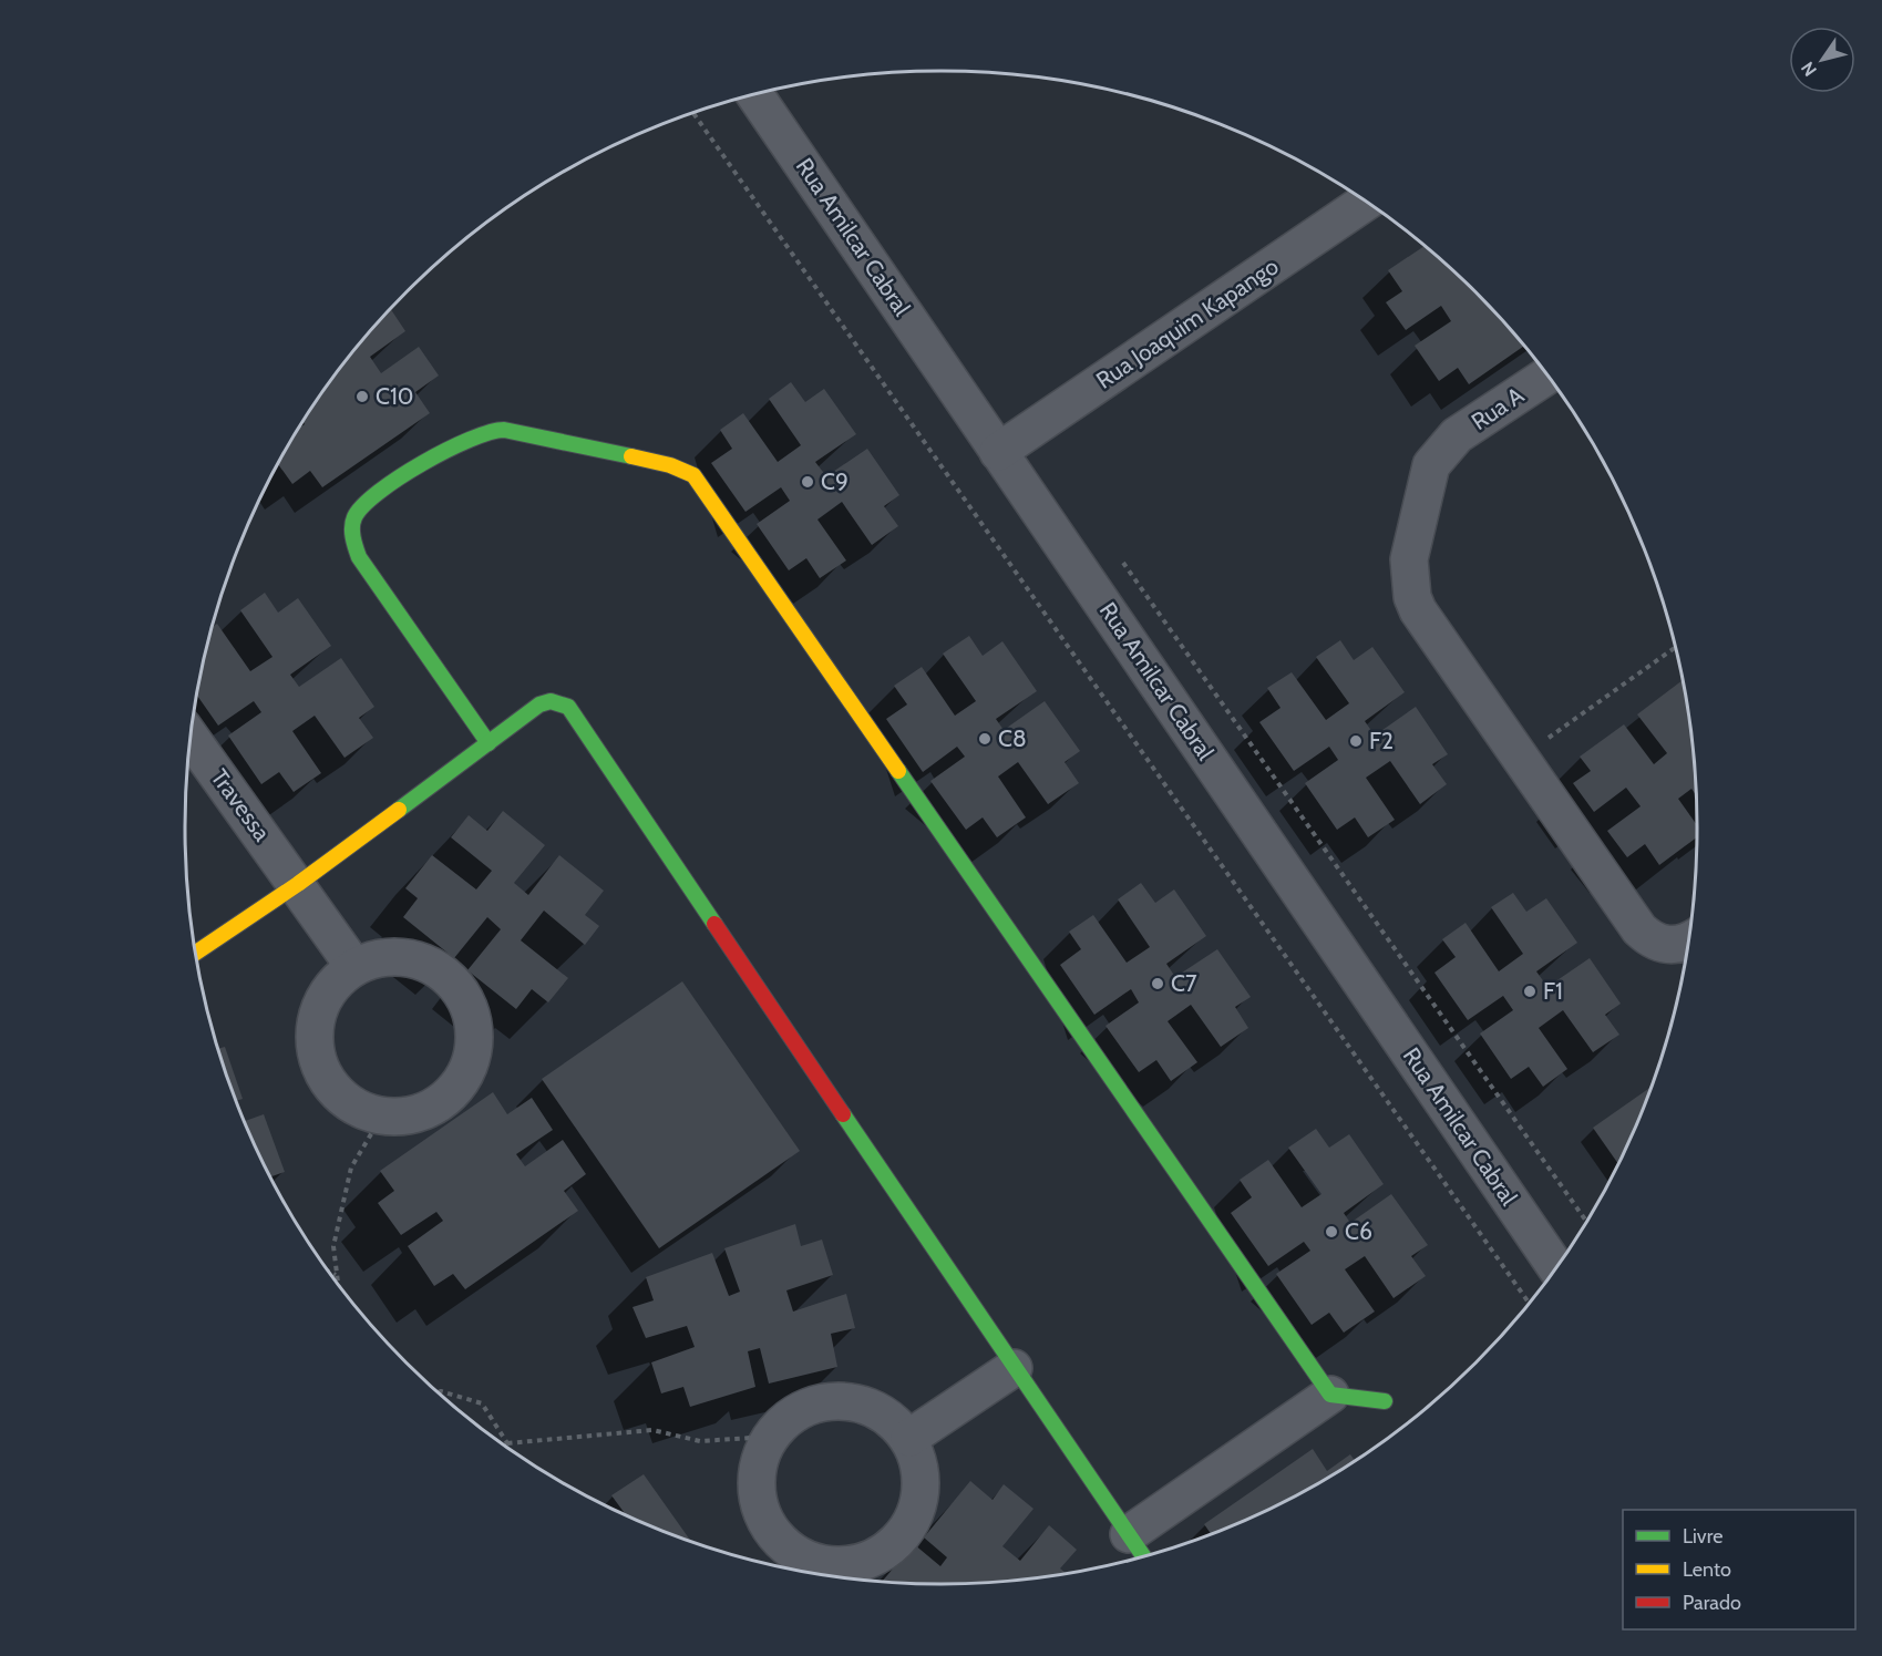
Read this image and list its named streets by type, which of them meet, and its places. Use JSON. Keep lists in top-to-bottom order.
{
  "streets": {
    "street": [
      "Rua Amilcar Cabral",
      "Rua Joaquim Kapango",
      "Rua A",
      "Travessa"
    ]
  },
  "crossings": [
    ["Rua Amilcar Cabral", "Rua Joaquim Kapango"]
  ],
  "places": [
    "C10",
    "C9",
    "C8",
    "F2",
    "C7",
    "F1",
    "C6"
  ],
  "legend": ["Livre", "Lento", "Parado"],
  "north": "bottom left"
}
